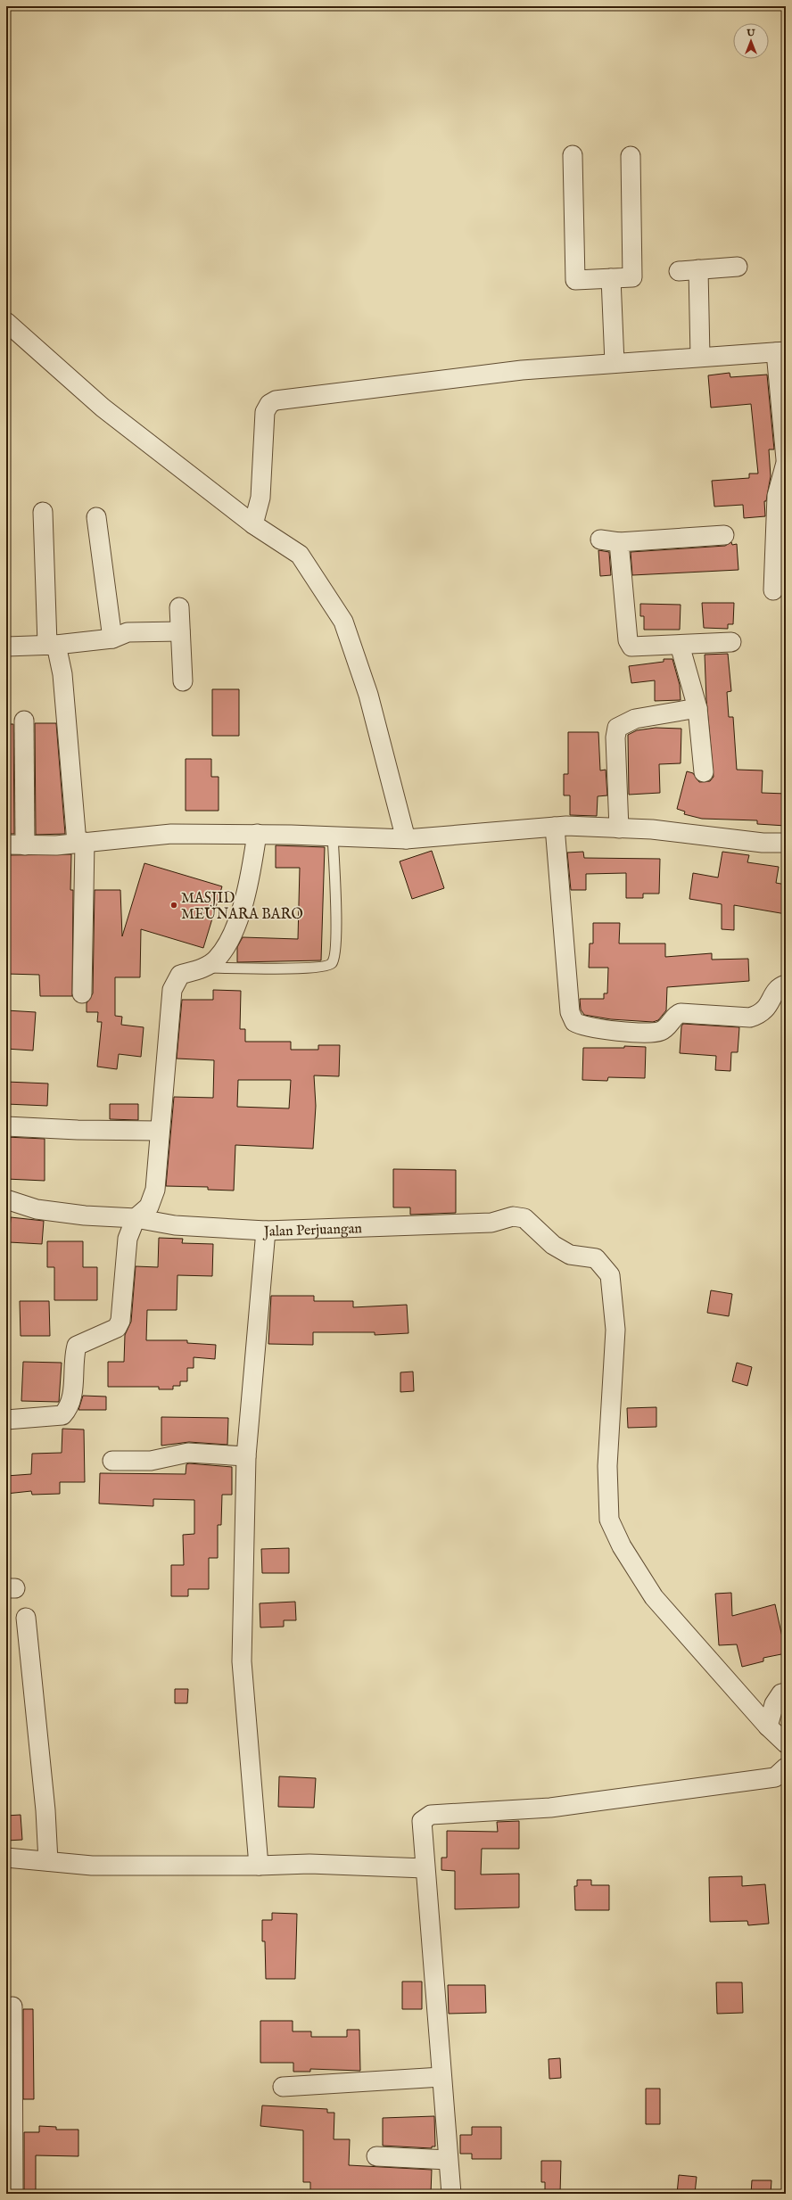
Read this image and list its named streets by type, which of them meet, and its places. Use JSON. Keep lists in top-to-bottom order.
{
  "streets": {
    "street": ["Jalan Perjuangan"]
  },
  "places": ["MASJID MEUNARA BARO"],
  "north": "top"
}
